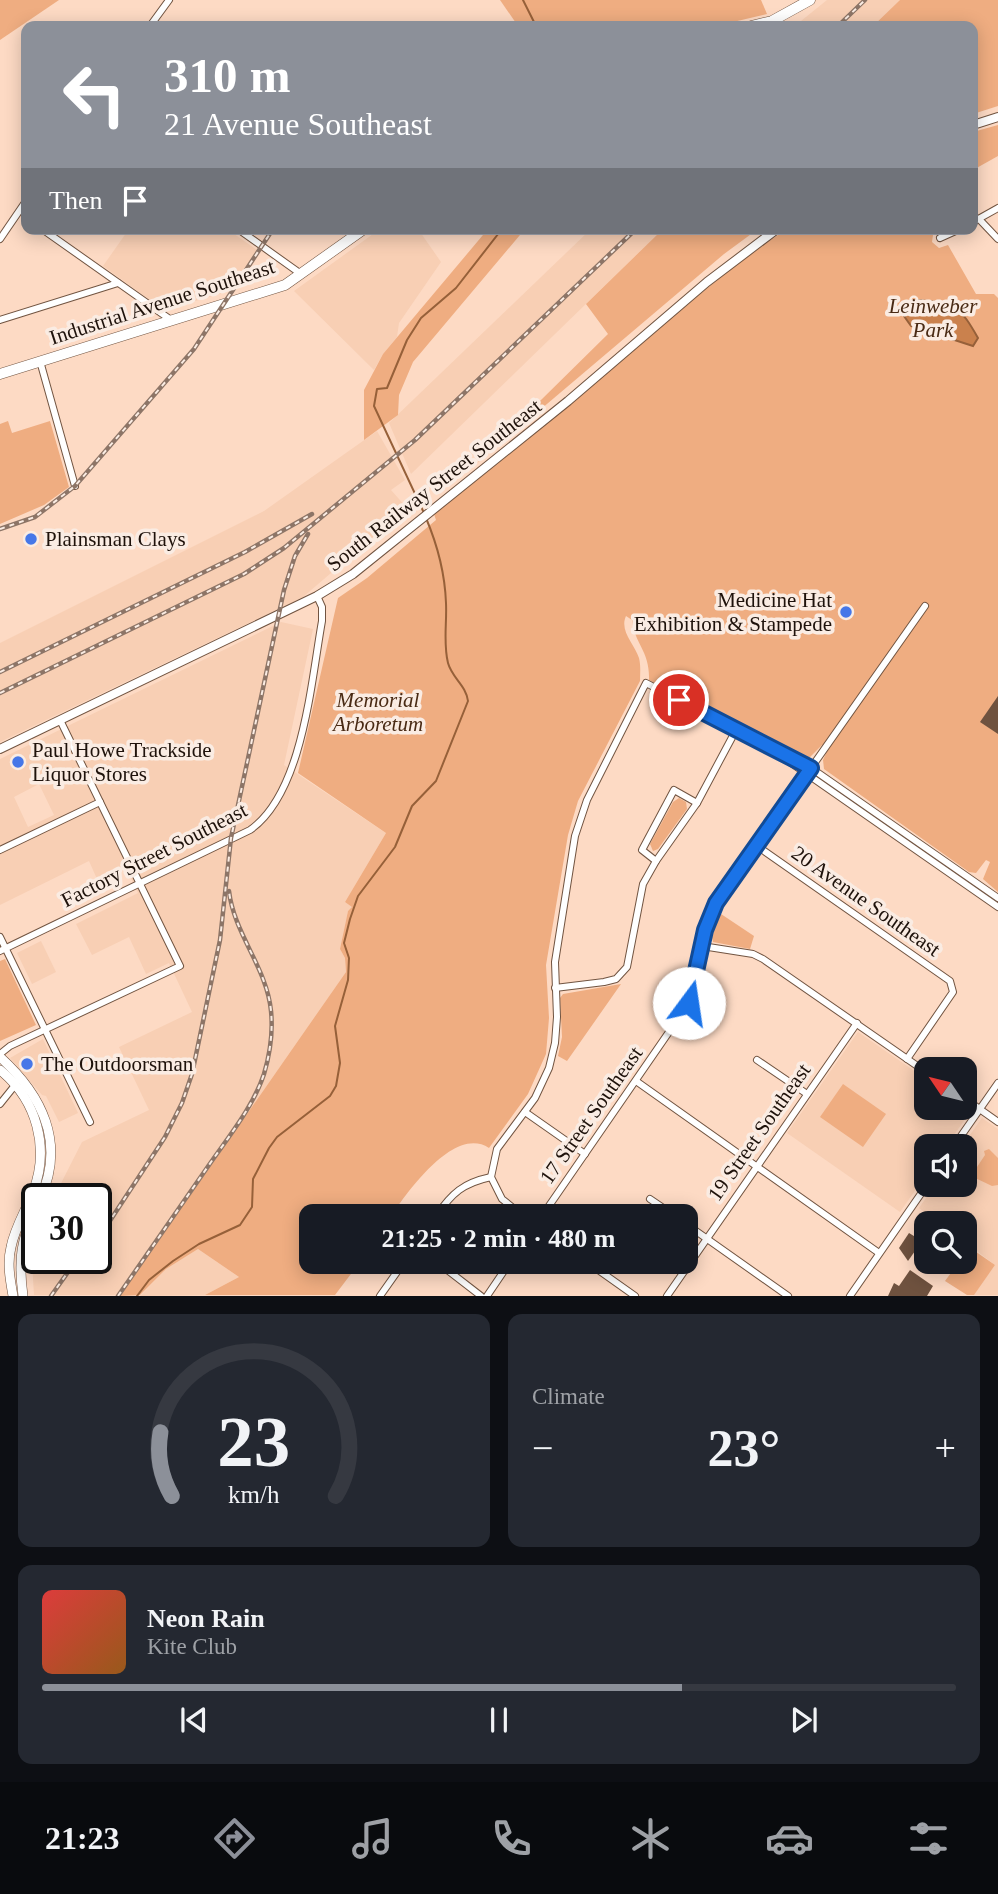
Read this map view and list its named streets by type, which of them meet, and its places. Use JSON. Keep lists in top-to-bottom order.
{
  "streets": {
    "main road": ["Industrial Avenue Southeast"],
    "street": [
      "South Railway Street Southeast",
      "Factory Street Southeast",
      "20 Avenue Southeast",
      "17 Street Southeast",
      "19 Street Southeast"
    ]
  },
  "crossings": [
    ["South Railway Street Southeast", "Factory Street Southeast"],
    ["20 Avenue Southeast", "17 Street Southeast"]
  ],
  "parks": ["Leinweber Park", "Memorial Arboretum"],
  "places": [
    "Plainsman Clays",
    "Medicine Hat Exhibition & Stampede",
    "Paul Howe Trackside Liquor Stores",
    "The Outdoorsman"
  ],
  "north": "top left",
  "page": {
    "turn": ["310 m", "21 Avenue Southeast"],
    "then": "Then",
    "limit": "30",
    "trip": "21:25 · 2 min · 480 m",
    "tile": "Climate",
    "heat": ["−", "23°", "+"],
    "song": ["Neon Rain", "Kite Club"],
    "tabs": "21:23",
    "gauge": ["23", "km/h"]
  }
}
